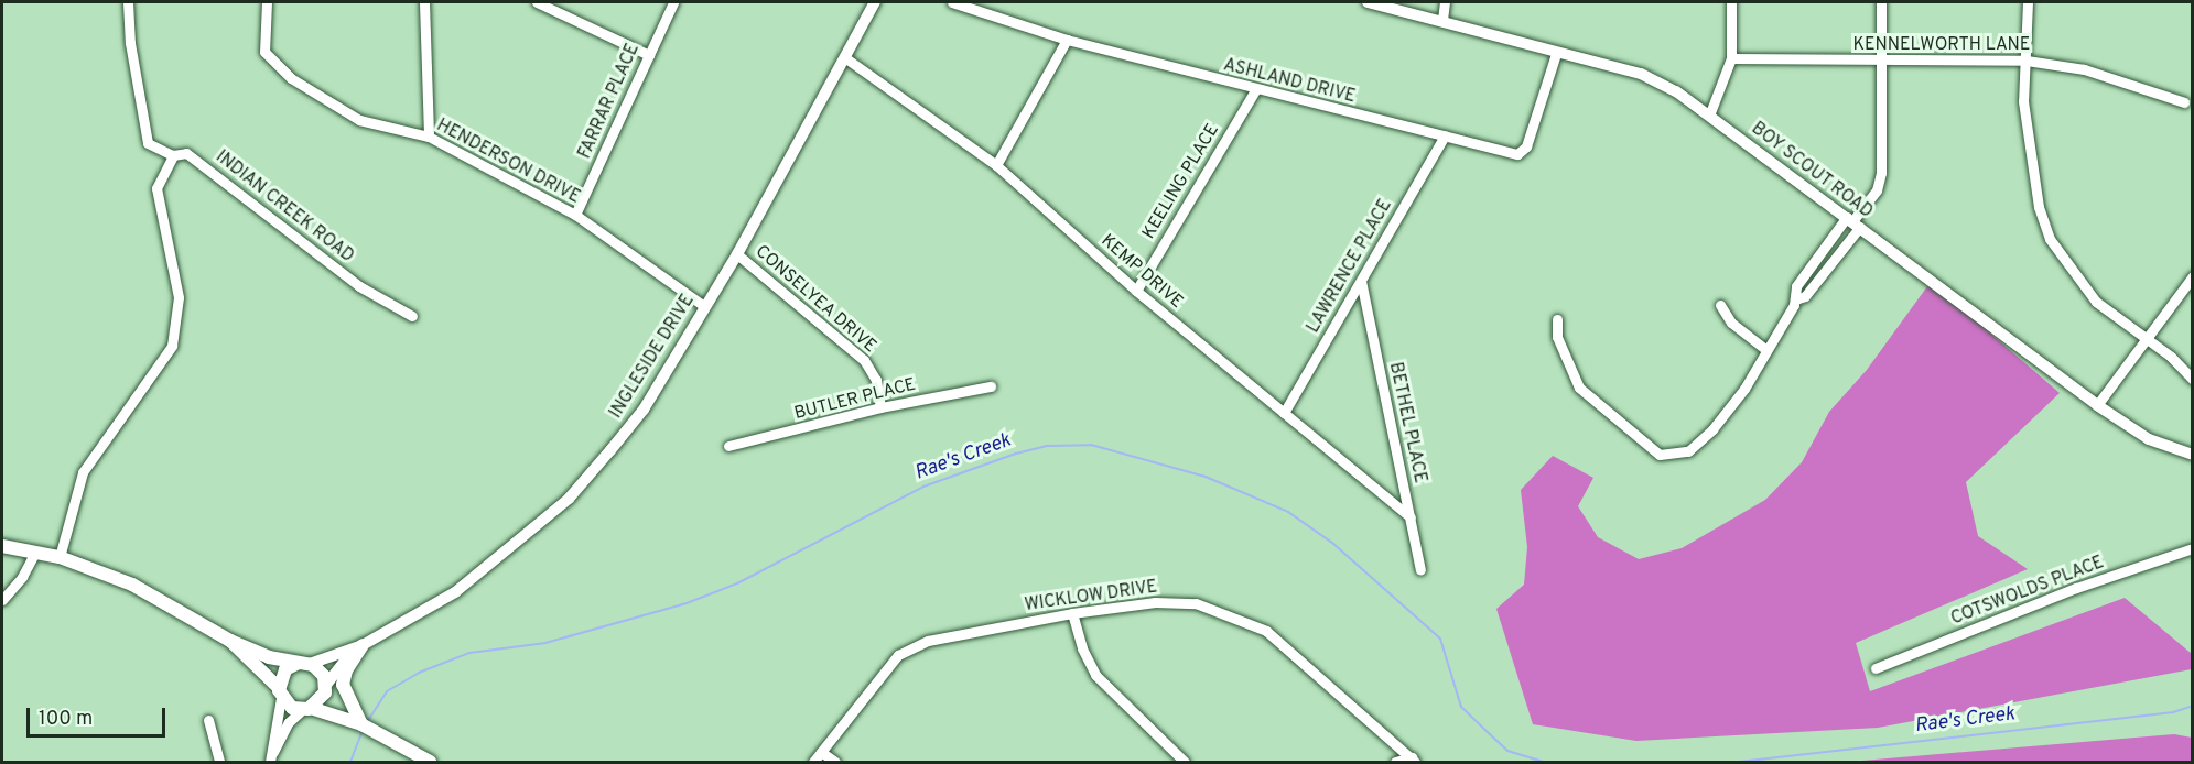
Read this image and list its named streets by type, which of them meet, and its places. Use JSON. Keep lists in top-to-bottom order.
{
  "streets": {
    "street": [
      "KENNELWORTH LANE",
      "ASHLAND DRIVE",
      "FARRAR PLACE",
      "HENDERSON DRIVE",
      "BOY SCOUT ROAD",
      "KEELING PLACE",
      "INDIAN CREEK ROAD",
      "LAWRENCE PLACE",
      "KEMP DRIVE",
      "CONSELYEA DRIVE",
      "INGLESIDE DRIVE",
      "BUTLER PLACE",
      "BETHEL PLACE",
      "COTSWOLDS PLACE",
      "WICKLOW DRIVE"
    ]
  },
  "crossings": [
    ["ASHLAND DRIVE", "BOY SCOUT ROAD"],
    ["ASHLAND DRIVE", "KEELING PLACE"],
    ["ASHLAND DRIVE", "LAWRENCE PLACE"],
    ["FARRAR PLACE", "HENDERSON DRIVE"],
    ["HENDERSON DRIVE", "INGLESIDE DRIVE"],
    ["KEELING PLACE", "KEMP DRIVE"],
    ["LAWRENCE PLACE", "KEMP DRIVE"],
    ["LAWRENCE PLACE", "BETHEL PLACE"],
    ["KEMP DRIVE", "INGLESIDE DRIVE"],
    ["KEMP DRIVE", "BETHEL PLACE"],
    ["CONSELYEA DRIVE", "INGLESIDE DRIVE"],
    ["CONSELYEA DRIVE", "BUTLER PLACE"]
  ],
  "water": ["Rae's Creek"],
  "scale_bar": "100 m"
}
